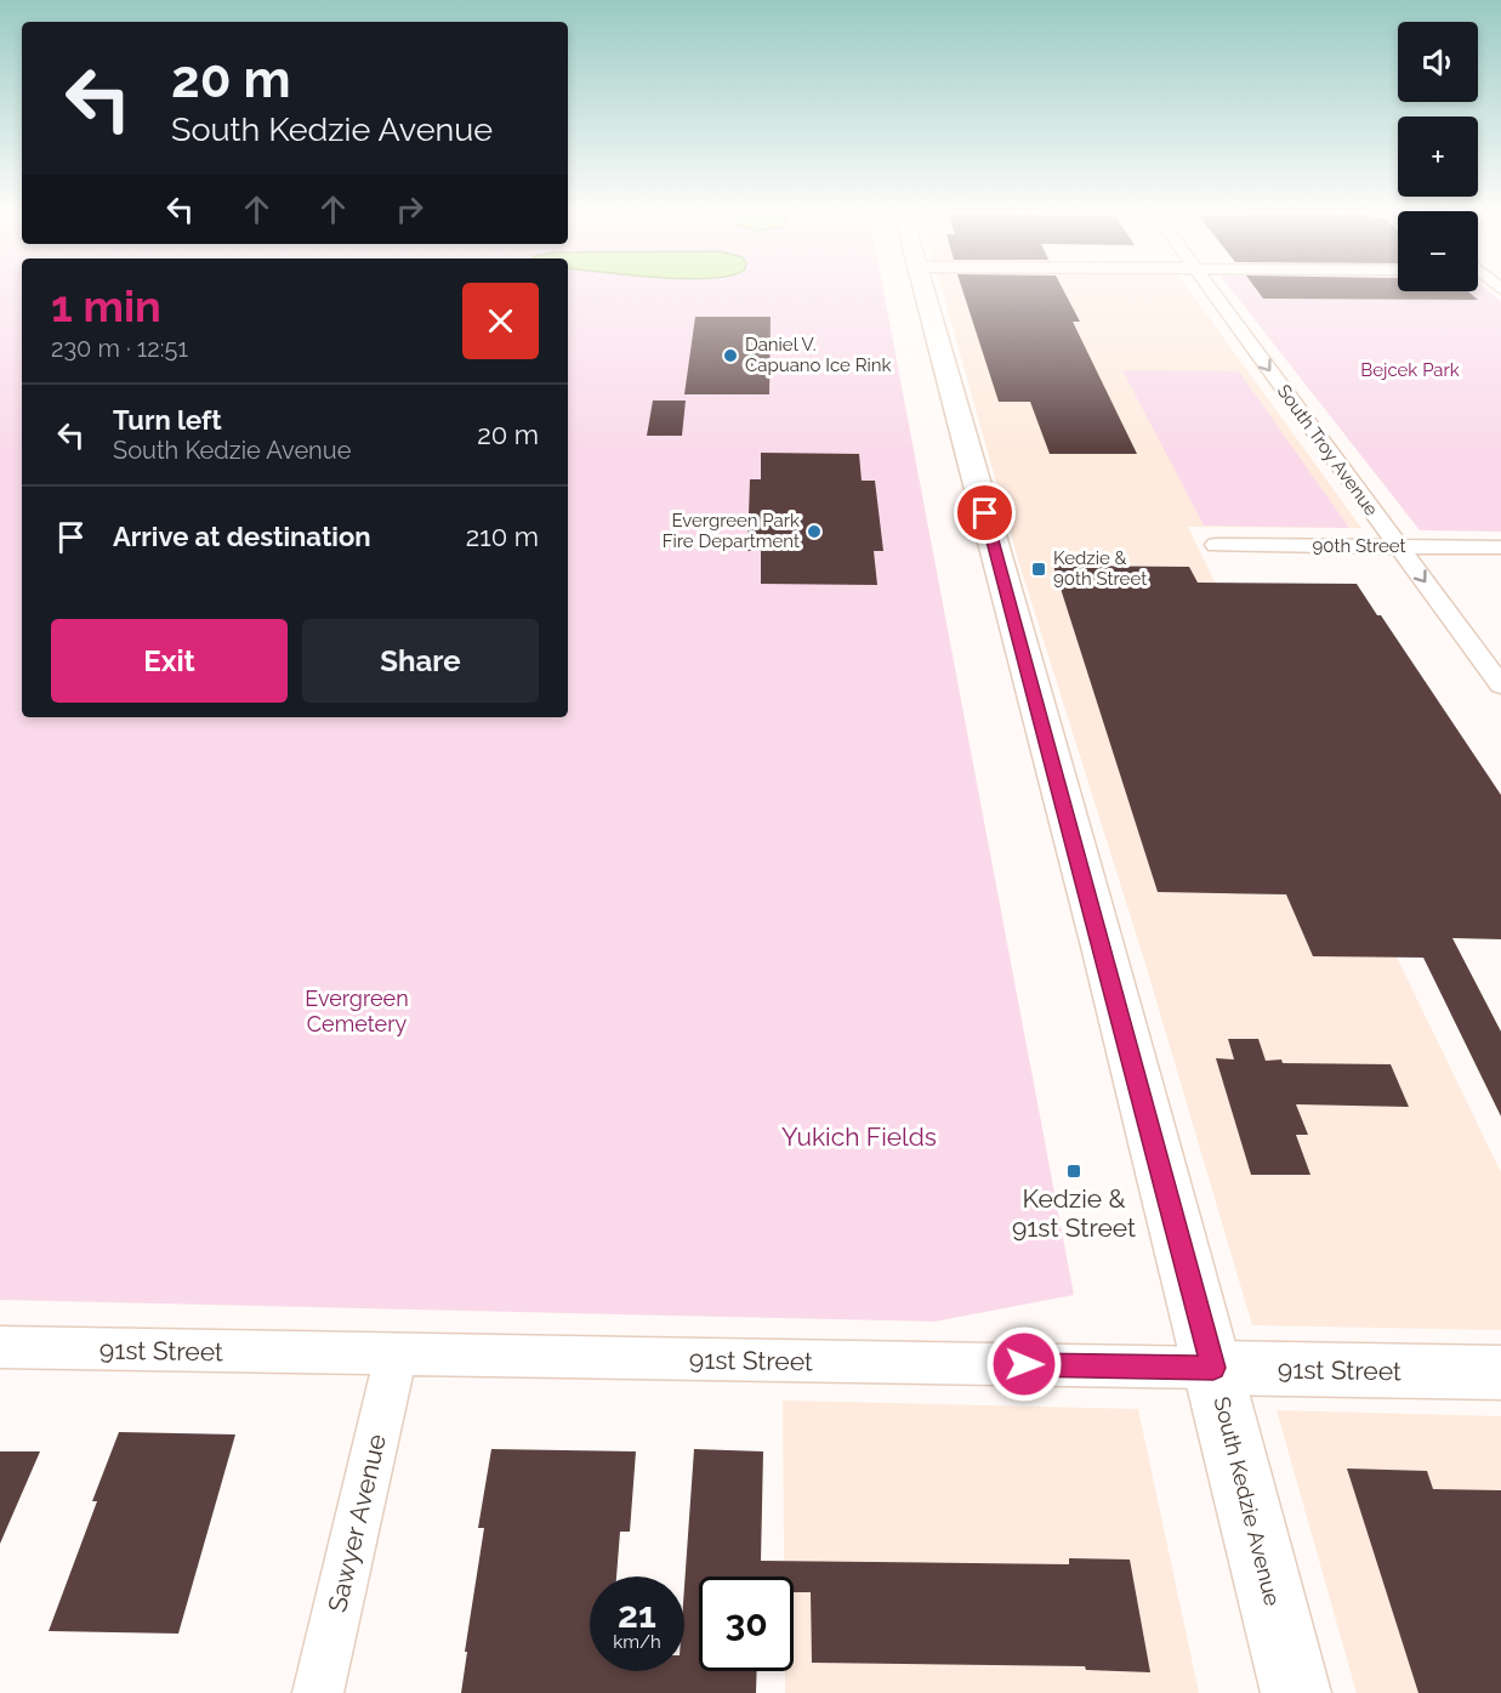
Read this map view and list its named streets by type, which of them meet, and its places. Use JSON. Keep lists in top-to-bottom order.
{
  "streets": {
    "main road": ["South Kedzie Avenue"],
    "street": [
      "South Troy Avenue",
      "90th Street",
      "91st Street",
      "Sawyer Avenue"
    ]
  },
  "crossings": [
    ["South Troy Avenue", "90th Street"],
    ["91st Street", "South Kedzie Avenue"],
    ["91st Street", "Sawyer Avenue"]
  ],
  "one_way": ["South Troy Avenue"],
  "parks": ["Bejcek Park", "Evergreen Cemetery", "Yukich Fields"],
  "places": {
    "other": ["Daniel V. Capuano Ice Rink", "Evergreen Park Fire Department"],
    "transit": ["Kedzie & 90th Street", "Kedzie & 91st Street"]
  },
  "page": {
    "map_buttons": ["+", "−"],
    "turn": ["20 m", "South Kedzie Avenue"],
    "heading": ["1 min", "230 m · 12:51"],
    "list": [
      {
        "name": "Turn left",
        "note": "South Kedzie Avenue",
        "value": "20 m"
      },
      {
        "name": "Arrive at destination",
        "value": "210 m"
      }
    ],
    "buttons": ["Exit", "Share"],
    "speed": "21 km/h",
    "limit": "30"
  }
}
